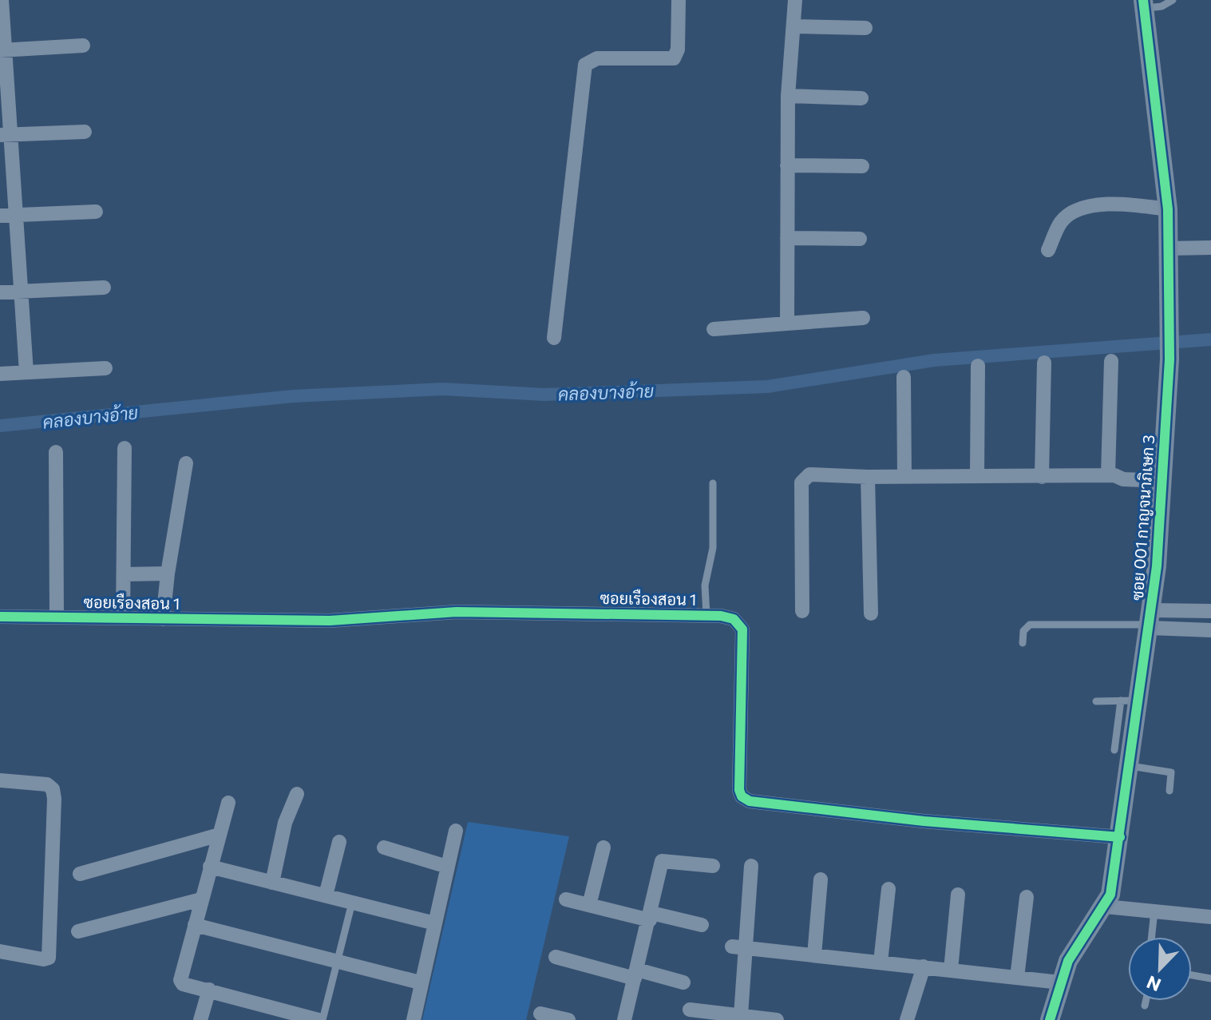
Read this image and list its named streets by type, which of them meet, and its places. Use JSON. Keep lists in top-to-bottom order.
{
  "streets": {
    "street": ["ซอย 001 กาญจนาภิเษก 3", "ซอยเรืองสอน 1"]
  },
  "crossings": [
    ["ซอย 001 กาญจนาภิเษก 3", "ซอยเรืองสอน 1"]
  ],
  "water": ["คลองบางอ้าย"],
  "north": "bottom left"
}
